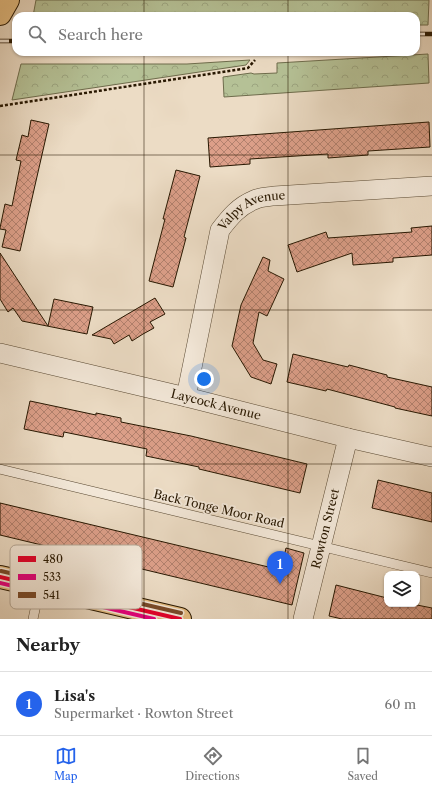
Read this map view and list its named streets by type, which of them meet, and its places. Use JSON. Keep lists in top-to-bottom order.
{
  "streets": {
    "street": ["Valpy Avenue", "Laycock Avenue", "Rowton Street"],
    "lane": ["Back Tonge Moor Road"]
  },
  "crossings": [
    ["Valpy Avenue", "Laycock Avenue"],
    ["Laycock Avenue", "Rowton Street"],
    ["Back Tonge Moor Road", "Rowton Street"]
  ],
  "lines": ["transit line 541", "transit line 480", "transit line 533"],
  "legend": ["480", "533", "541"],
  "page": {
    "search": "Search here",
    "pins": "1",
    "heading": "Nearby",
    "list": [
      {
        "mark": "1",
        "name": "Lisa's",
        "note": "Supermarket · Rowton Street",
        "value": "60 m"
      }
    ],
    "nav": ["Map", "Directions", "Saved"]
  }
}
